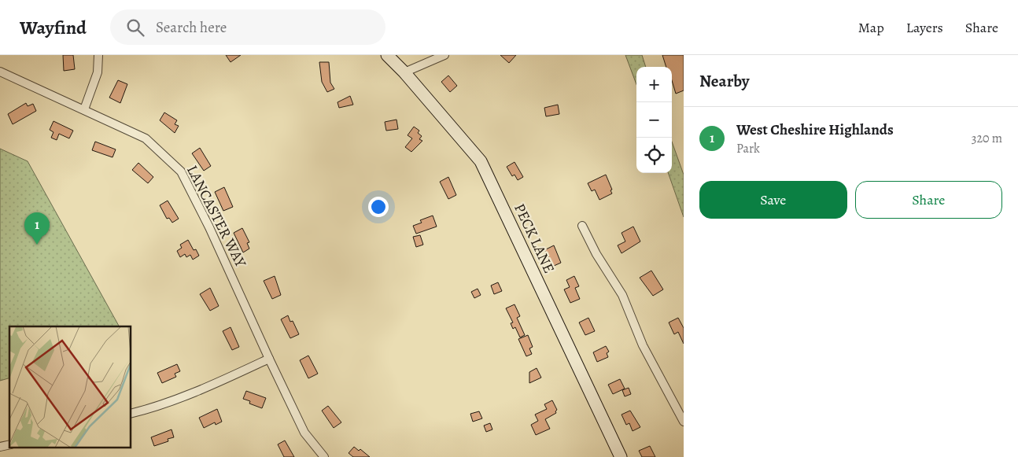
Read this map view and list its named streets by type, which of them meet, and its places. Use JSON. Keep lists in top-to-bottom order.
{
  "streets": {
    "street": ["LANCASTER WAY", "PECK LANE"]
  },
  "page": {
    "header": "Wayfind",
    "search": "Search here",
    "nav": ["Map", "Layers", "Share"],
    "heading": "Nearby",
    "map_buttons": ["+", "−"],
    "list": [
      {
        "mark": "1",
        "name": "West Cheshire Highlands",
        "note": "Park",
        "value": "320 m"
      }
    ],
    "buttons": ["Save", "Share"],
    "pins": "1"
  }
}
